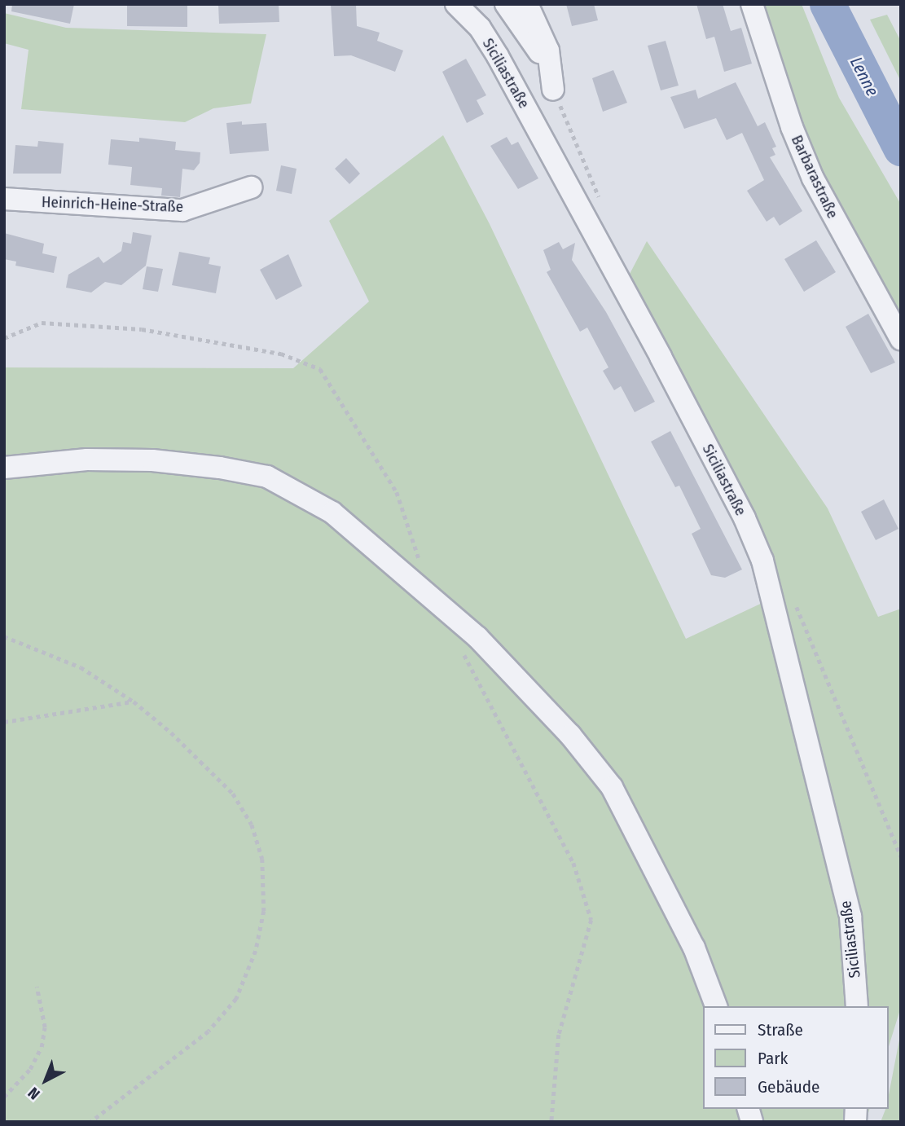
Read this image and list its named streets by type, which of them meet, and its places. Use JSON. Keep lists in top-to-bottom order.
{
  "streets": {
    "street": ["Siciliastraße", "Barbarastraße", "Heinrich-Heine-Straße"]
  },
  "water": ["Lenne"],
  "legend": ["Straße", "Park", "Gebäude"],
  "north": "bottom left"
}
